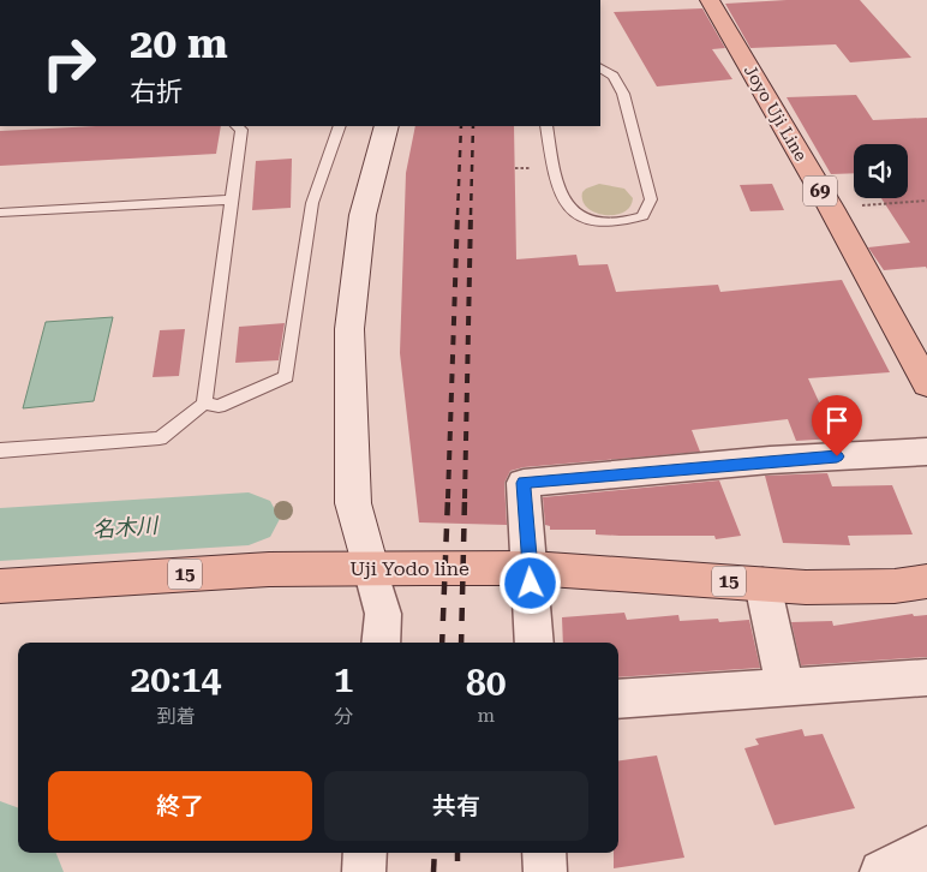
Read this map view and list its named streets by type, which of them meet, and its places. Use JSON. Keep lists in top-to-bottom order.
{
  "streets": {
    "main road": [
      "Joyo Uji Line",
      "69",
      "Uji Yodo line",
      "15"
    ]
  },
  "water": ["名木川"],
  "page": {
    "turn": ["20 m", "右折"],
    "eta": [
      "20:14",
      "到着",
      "1",
      "分",
      "80",
      "m"
    ],
    "buttons": ["終了", "共有"]
  }
}
